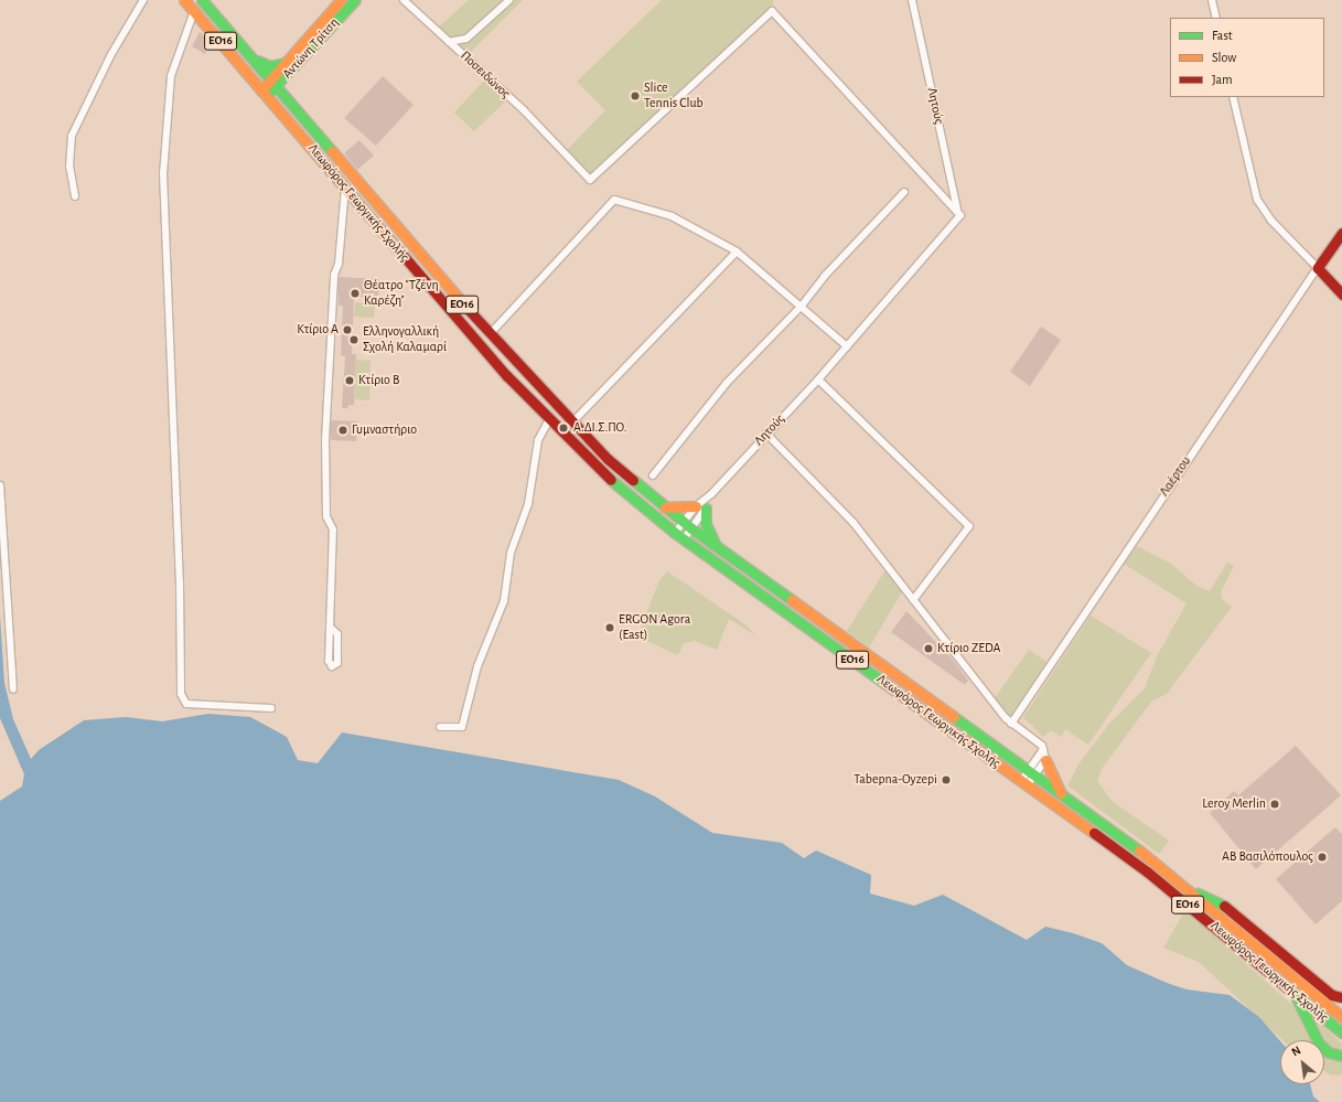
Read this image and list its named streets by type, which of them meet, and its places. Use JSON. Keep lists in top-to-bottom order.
{
  "streets": {
    "main road": [
      "ΕΟ16",
      "Αντώνη Τρίτση",
      "Λεωφόρος Γεωργικής Σχολής",
      "Λαέρτου"
    ],
    "street": ["Ποσειδώνος", "Λητούς"]
  },
  "crossings": [
    ["ΕΟ16", "Αντώνη Τρίτση"],
    ["ΕΟ16", "Λητούς"],
    ["ΕΟ16", "Λεωφόρος Γεωργικής Σχολής"],
    ["Αντώνη Τρίτση", "Λεωφόρος Γεωργικής Σχολής"],
    ["Ποσειδώνος", "Λητούς"],
    ["Λητούς", "Λεωφόρος Γεωργικής Σχολής"]
  ],
  "places": [
    "Slice Tennis Club",
    "Θέατρο \"Τζένη Καρέζη\"",
    "Κτίριο Α",
    "Ελληνογαλλική Σχολή Καλαμαρί",
    "Κτίριο Β",
    "Α.ΔΙ.Σ.ΠΟ.",
    "Γυμναστήριο",
    "ERGON Agora (East)",
    "Κτίριο ZEDA",
    "Tabepna-Oyzepi",
    "Leroy Merlin",
    "ΑΒ Βασιλόπουλος"
  ],
  "legend": ["Fast", "Slow", "Jam"],
  "north": "top left"
}
